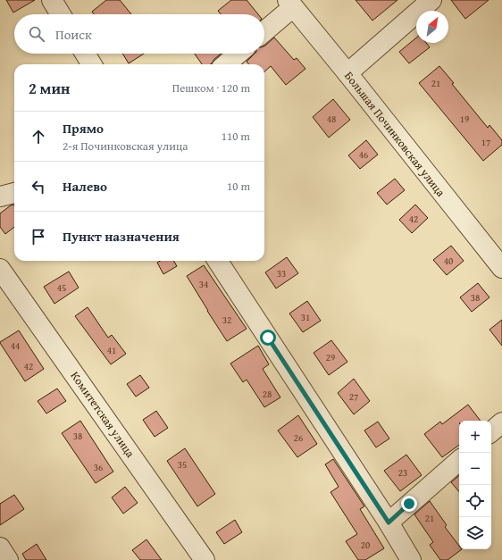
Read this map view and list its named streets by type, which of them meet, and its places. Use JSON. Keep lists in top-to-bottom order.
{
  "streets": {
    "street": ["Большая Починковская улица", "Комитетская улица"]
  },
  "house_numbers": [
    "21",
    "48",
    "19",
    "17",
    "46",
    "42",
    "40",
    "33",
    "34",
    "45",
    "38",
    "31",
    "32",
    "44",
    "41",
    "29",
    "42",
    "28",
    "27",
    "38",
    "26",
    "35",
    "36",
    "23",
    "21",
    "20"
  ],
  "north": "top right",
  "page": {
    "search": "Поиск",
    "heading": ["2 мин", "Пешком · 120 m"],
    "list": [
      ["Прямо", "2-я Починковская улица", "110 m"],
      ["Налево", "10 m"],
      "Пункт назначения"
    ],
    "map_buttons": ["+", "−"]
  }
}
